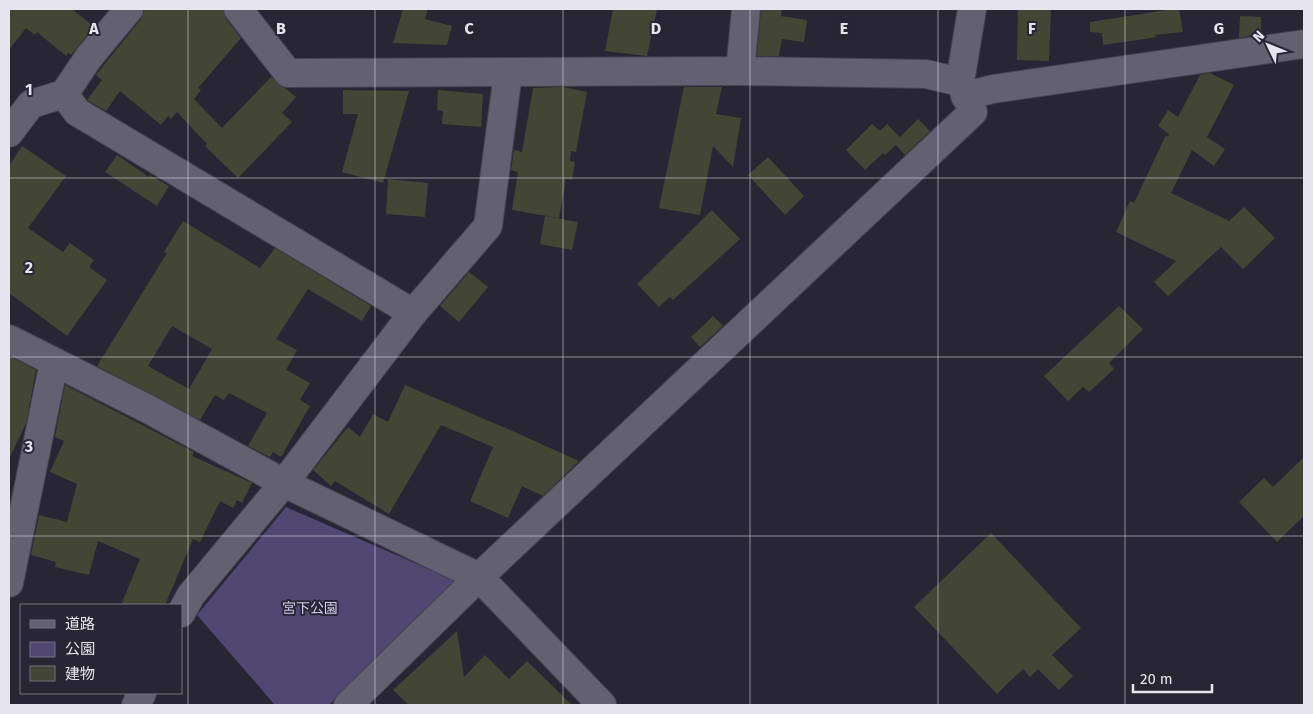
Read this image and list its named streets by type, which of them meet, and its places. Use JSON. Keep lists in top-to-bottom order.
{
  "parks": ["宮下公園"],
  "legend": ["道路", "公園", "建物"],
  "scale_bar": "20 m",
  "north": "top left",
  "grid": {
    "columns": [
      "A",
      "B",
      "C",
      "D",
      "E",
      "F",
      "G"
    ],
    "rows": ["1", "2", "3"]
  }
}
